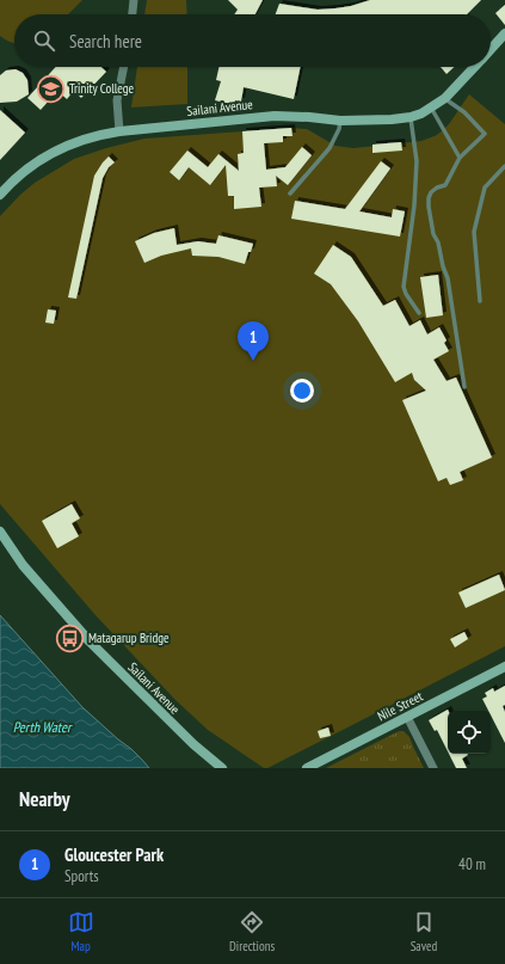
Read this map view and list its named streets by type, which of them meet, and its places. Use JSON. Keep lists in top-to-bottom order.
{
  "streets": {
    "street": ["Sailani Avenue", "Nile Street"]
  },
  "water": ["Perth Water"],
  "places": {
    "school or university": ["Trinity College"],
    "bus stop": ["Matagarup Bridge"]
  },
  "page": {
    "search": "Search here",
    "pins": "1",
    "heading": "Nearby",
    "list": [
      {
        "mark": "1",
        "name": "Gloucester Park",
        "note": "Sports",
        "value": "40 m"
      }
    ],
    "nav": ["Map", "Directions", "Saved"]
  }
}
